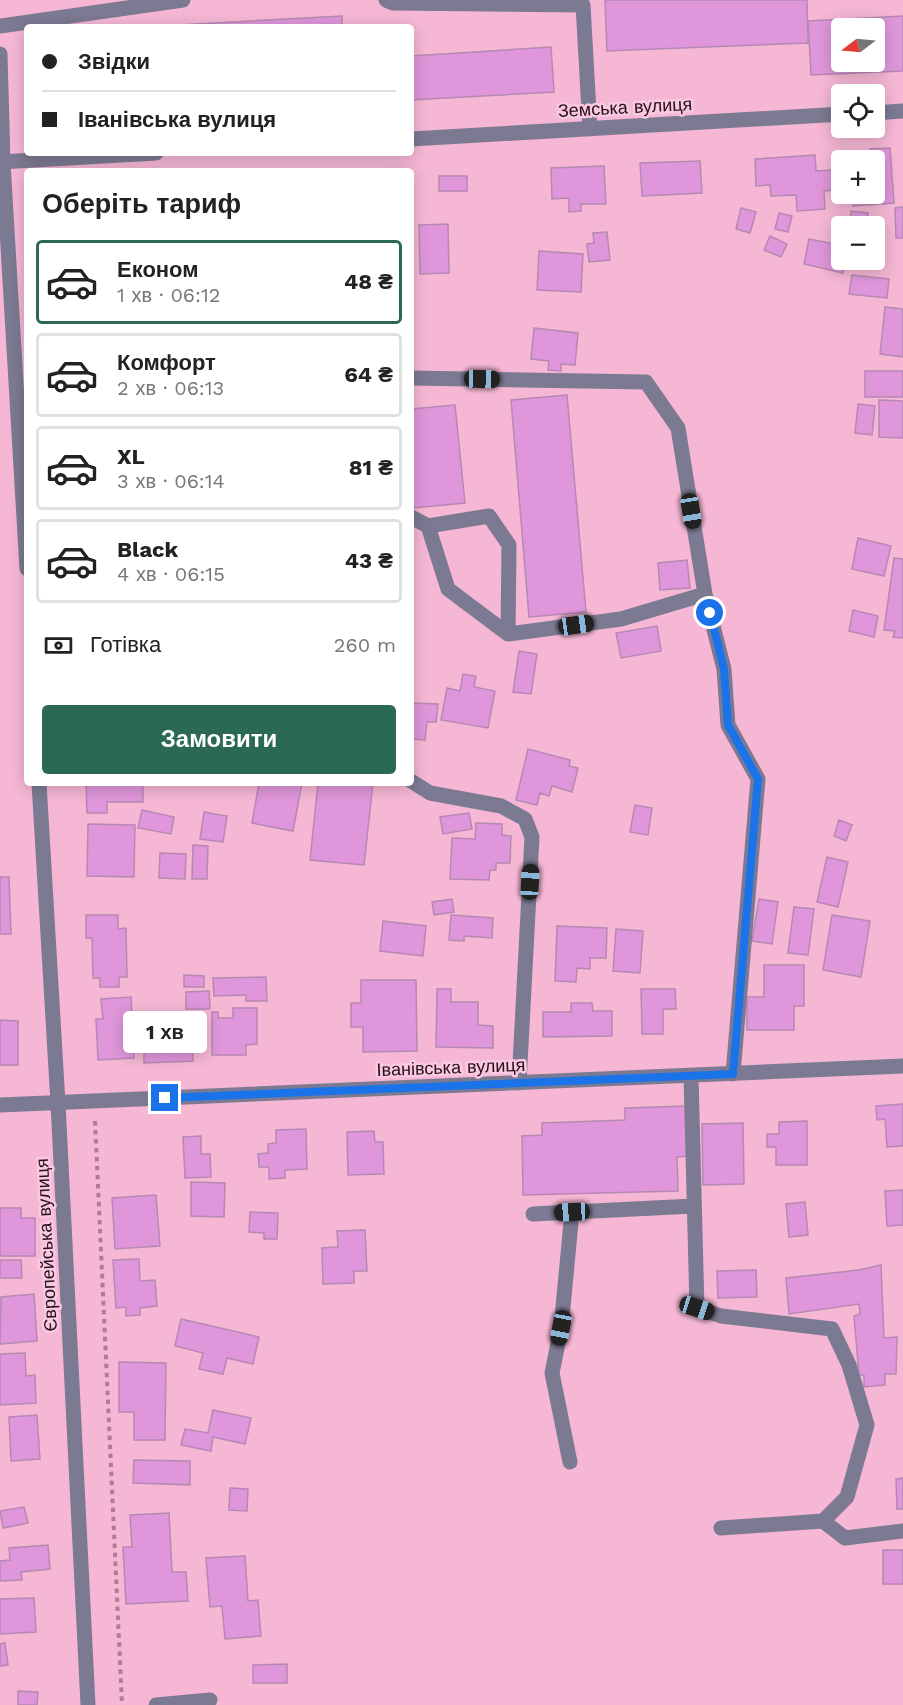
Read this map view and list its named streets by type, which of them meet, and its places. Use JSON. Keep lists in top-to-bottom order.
{
  "streets": {
    "street": ["Земська вулиця", "Іванівська вулиця", "Європейська вулиця"]
  },
  "crossings": [
    ["Іванівська вулиця", "Європейська вулиця"]
  ],
  "north": "left",
  "page": {
    "map_buttons": ["+", "−"],
    "banner": ["Звідки", "Іванівська вулиця"],
    "heading": "Оберіть тариф",
    "list": [
      {
        "name": "Економ",
        "note": "1 хв · 06:12",
        "value": "48 ₴"
      },
      {
        "name": "Комфорт",
        "note": "2 хв · 06:13",
        "value": "64 ₴"
      },
      {
        "name": "XL",
        "note": "3 хв · 06:14",
        "value": "81 ₴"
      },
      {
        "name": "Black",
        "note": "4 хв · 06:15",
        "value": "43 ₴"
      }
    ],
    "pay": ["Готівка", "260 m"],
    "buttons": "Замовити",
    "bubble": "1 хв"
  }
}
